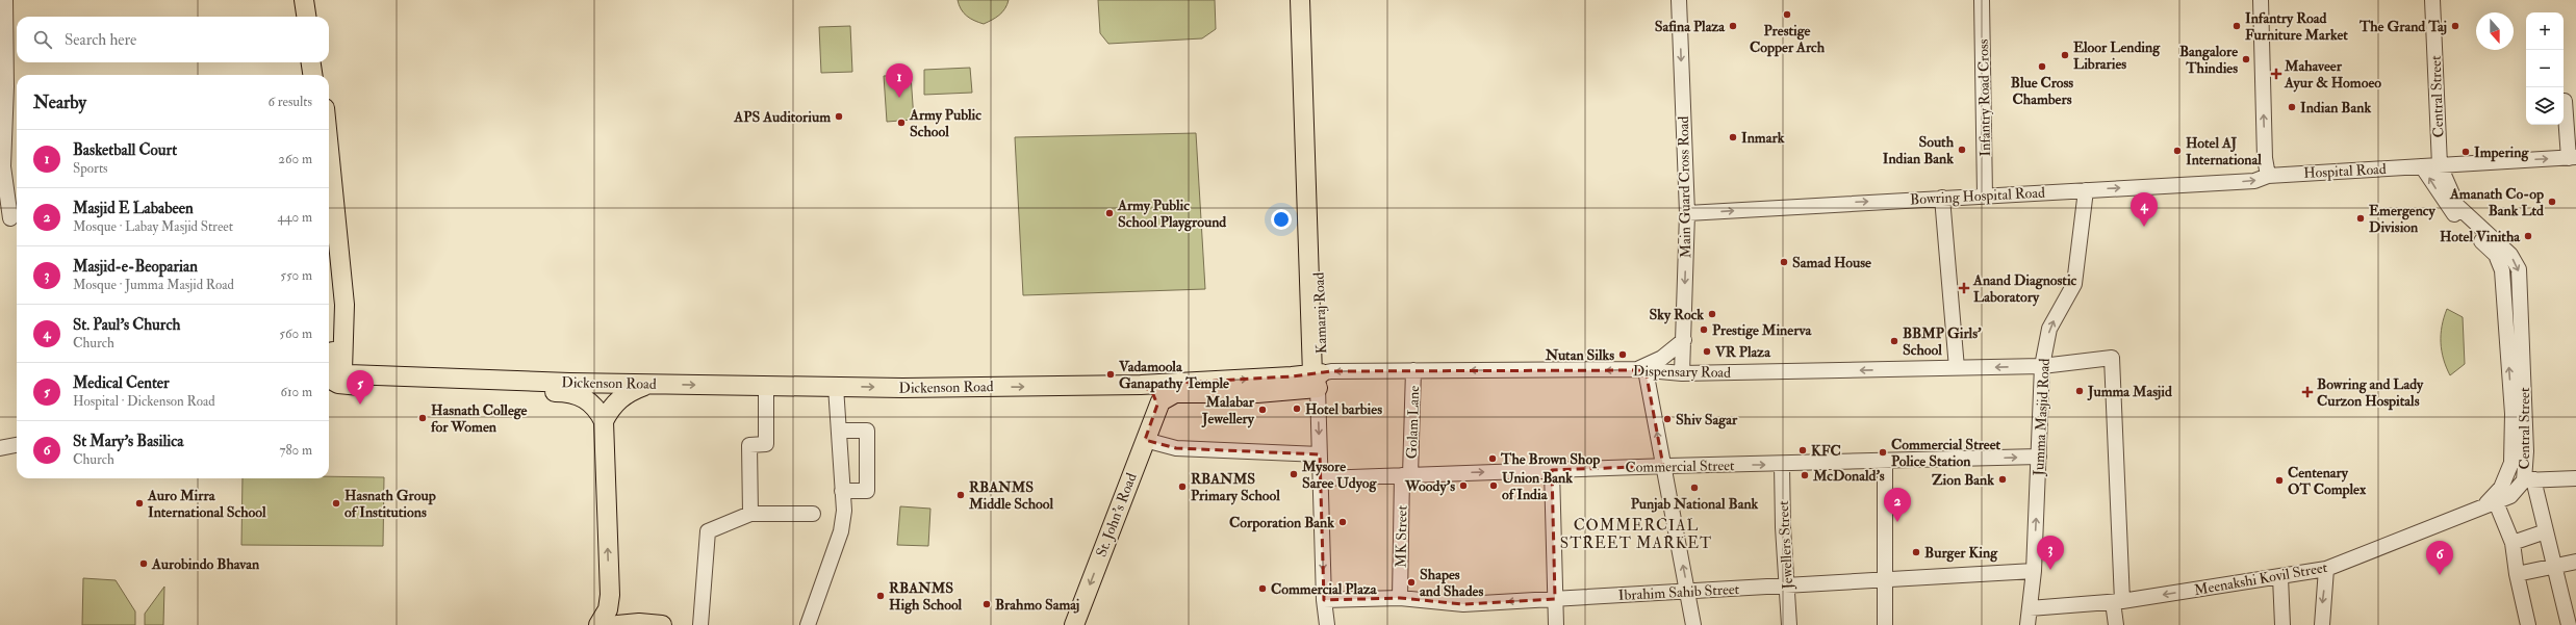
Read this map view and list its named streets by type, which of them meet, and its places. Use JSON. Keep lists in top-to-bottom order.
{
  "streets": {
    "main road": ["Kamaraj Road", "Dickenson Road", "St. John's Road"],
    "street": [
      "Central Street",
      "Infantry Road Cross",
      "Hospital Road",
      "Main Guard Cross Road",
      "Bowring Hospital Road",
      "Dispensary Road",
      "Jumma Masjid Road",
      "Golam Lane",
      "Commercial Street",
      "MK Street",
      "Jewellers Street",
      "Meenakshi Kovil Street",
      "Ibrahim Sahib Street"
    ]
  },
  "crossings": [
    ["Central Street", "Hospital Road"],
    ["Central Street", "Meenakshi Kovil Street"],
    ["Infantry Road Cross", "Bowring Hospital Road"],
    ["Hospital Road", "Bowring Hospital Road"],
    ["Main Guard Cross Road", "Bowring Hospital Road"],
    ["Main Guard Cross Road", "Dispensary Road"],
    ["Bowring Hospital Road", "Jumma Masjid Road"],
    ["Kamaraj Road", "Dispensary Road"],
    ["Kamaraj Road", "Dickenson Road"],
    ["Kamaraj Road", "Commercial Street"],
    ["Kamaraj Road", "Ibrahim Sahib Street"],
    ["Dispensary Road", "Dickenson Road"],
    ["Dispensary Road", "Jumma Masjid Road"],
    ["Dispensary Road", "Golam Lane"],
    ["Dispensary Road", "Meenakshi Kovil Street"],
    ["Jumma Masjid Road", "Commercial Street"],
    ["Jumma Masjid Road", "Meenakshi Kovil Street"],
    ["Jumma Masjid Road", "Ibrahim Sahib Street"],
    ["Golam Lane", "Commercial Street"],
    ["Golam Lane", "MK Street"],
    ["Commercial Street", "MK Street"],
    ["Commercial Street", "Jewellers Street"],
    ["MK Street", "Ibrahim Sahib Street"],
    ["Jewellers Street", "Ibrahim Sahib Street"]
  ],
  "one_way": [
    "Main Guard Cross Road",
    "Bowring Hospital Road",
    "Dispensary Road",
    "Dickenson Road",
    "Commercial Street",
    "St. John's Road",
    "Meenakshi Kovil Street"
  ],
  "districts": ["COMMERCIAL STREET MARKET"],
  "places": {
    "other": [
      "Prestige Copper Arch",
      "Safina Plaza",
      "Infantry Road Furniture Market",
      "The Grand Taj",
      "Eloor Lending Libraries",
      "Bangalore Thindies",
      "Blue Cross Chambers",
      "Indian Bank",
      "APS Auditorium",
      "Army Public School",
      "Inmark",
      "South Indian Bank",
      "Hotel AJ International",
      "Impering",
      "Amanath Co-op Bank Ltd",
      "Army Public School Playground",
      "Emergency Division",
      "Hotel Vinitha",
      "Samad House",
      "Sky Rock",
      "Prestige Minerva",
      "BBMP Girls' School",
      "VR Plaza",
      "Nutan Silks",
      "Vadamoola Ganapathy Temple",
      "Jumma Masjid",
      "Hotel barbies",
      "Malabar Jewellery",
      "Hasnath College for Women",
      "Shiv Sagar",
      "KFC",
      "Commercial Street Police Station",
      "The Brown Shop",
      "Mysore Saree Udyog",
      "McDonald's",
      "Zion Bank",
      "Centenary OT Complex",
      "Woody's",
      "Union Bank of India",
      "RBANMS Primary School",
      "Punjab National Bank",
      "RBANMS Middle School",
      "Auro Mirra International School",
      "Hasnath Group of Institutions",
      "Corporation Bank",
      "Burger King",
      "Aurobindo Bhavan",
      "Shapes and Shades",
      "Commercial Plaza",
      "RBANMS High School",
      "Brahmo Samaj"
    ],
    "health": ["Mahaveer Ayur & Homoeo", "Anand Diagnostic Laboratory", "Bowring and Lady Curzon Hospitals"]
  },
  "north": "bottom",
  "page": {
    "map_buttons": ["+", "−"],
    "search": "Search here",
    "pins": [
      "1",
      "4",
      "5",
      "2",
      "3",
      "6"
    ],
    "heading": ["Nearby", "6 results"],
    "list": [
      {
        "mark": "1",
        "name": "Basketball Court",
        "note": "Sports",
        "value": "260 m"
      },
      {
        "mark": "2",
        "name": "Masjid E Lababeen",
        "note": "Mosque · Labay Masjid Street",
        "value": "440 m"
      },
      {
        "mark": "3",
        "name": "Masjid-e-Beoparian",
        "note": "Mosque · Jumma Masjid Road",
        "value": "550 m"
      },
      {
        "mark": "4",
        "name": "St. Paul's Church",
        "note": "Church",
        "value": "560 m"
      },
      {
        "mark": "5",
        "name": "Medical Center",
        "note": "Hospital · Dickenson Road",
        "value": "610 m"
      },
      {
        "mark": "6",
        "name": "St Mary's Basilica",
        "note": "Church",
        "value": "780 m"
      }
    ]
  }
}
